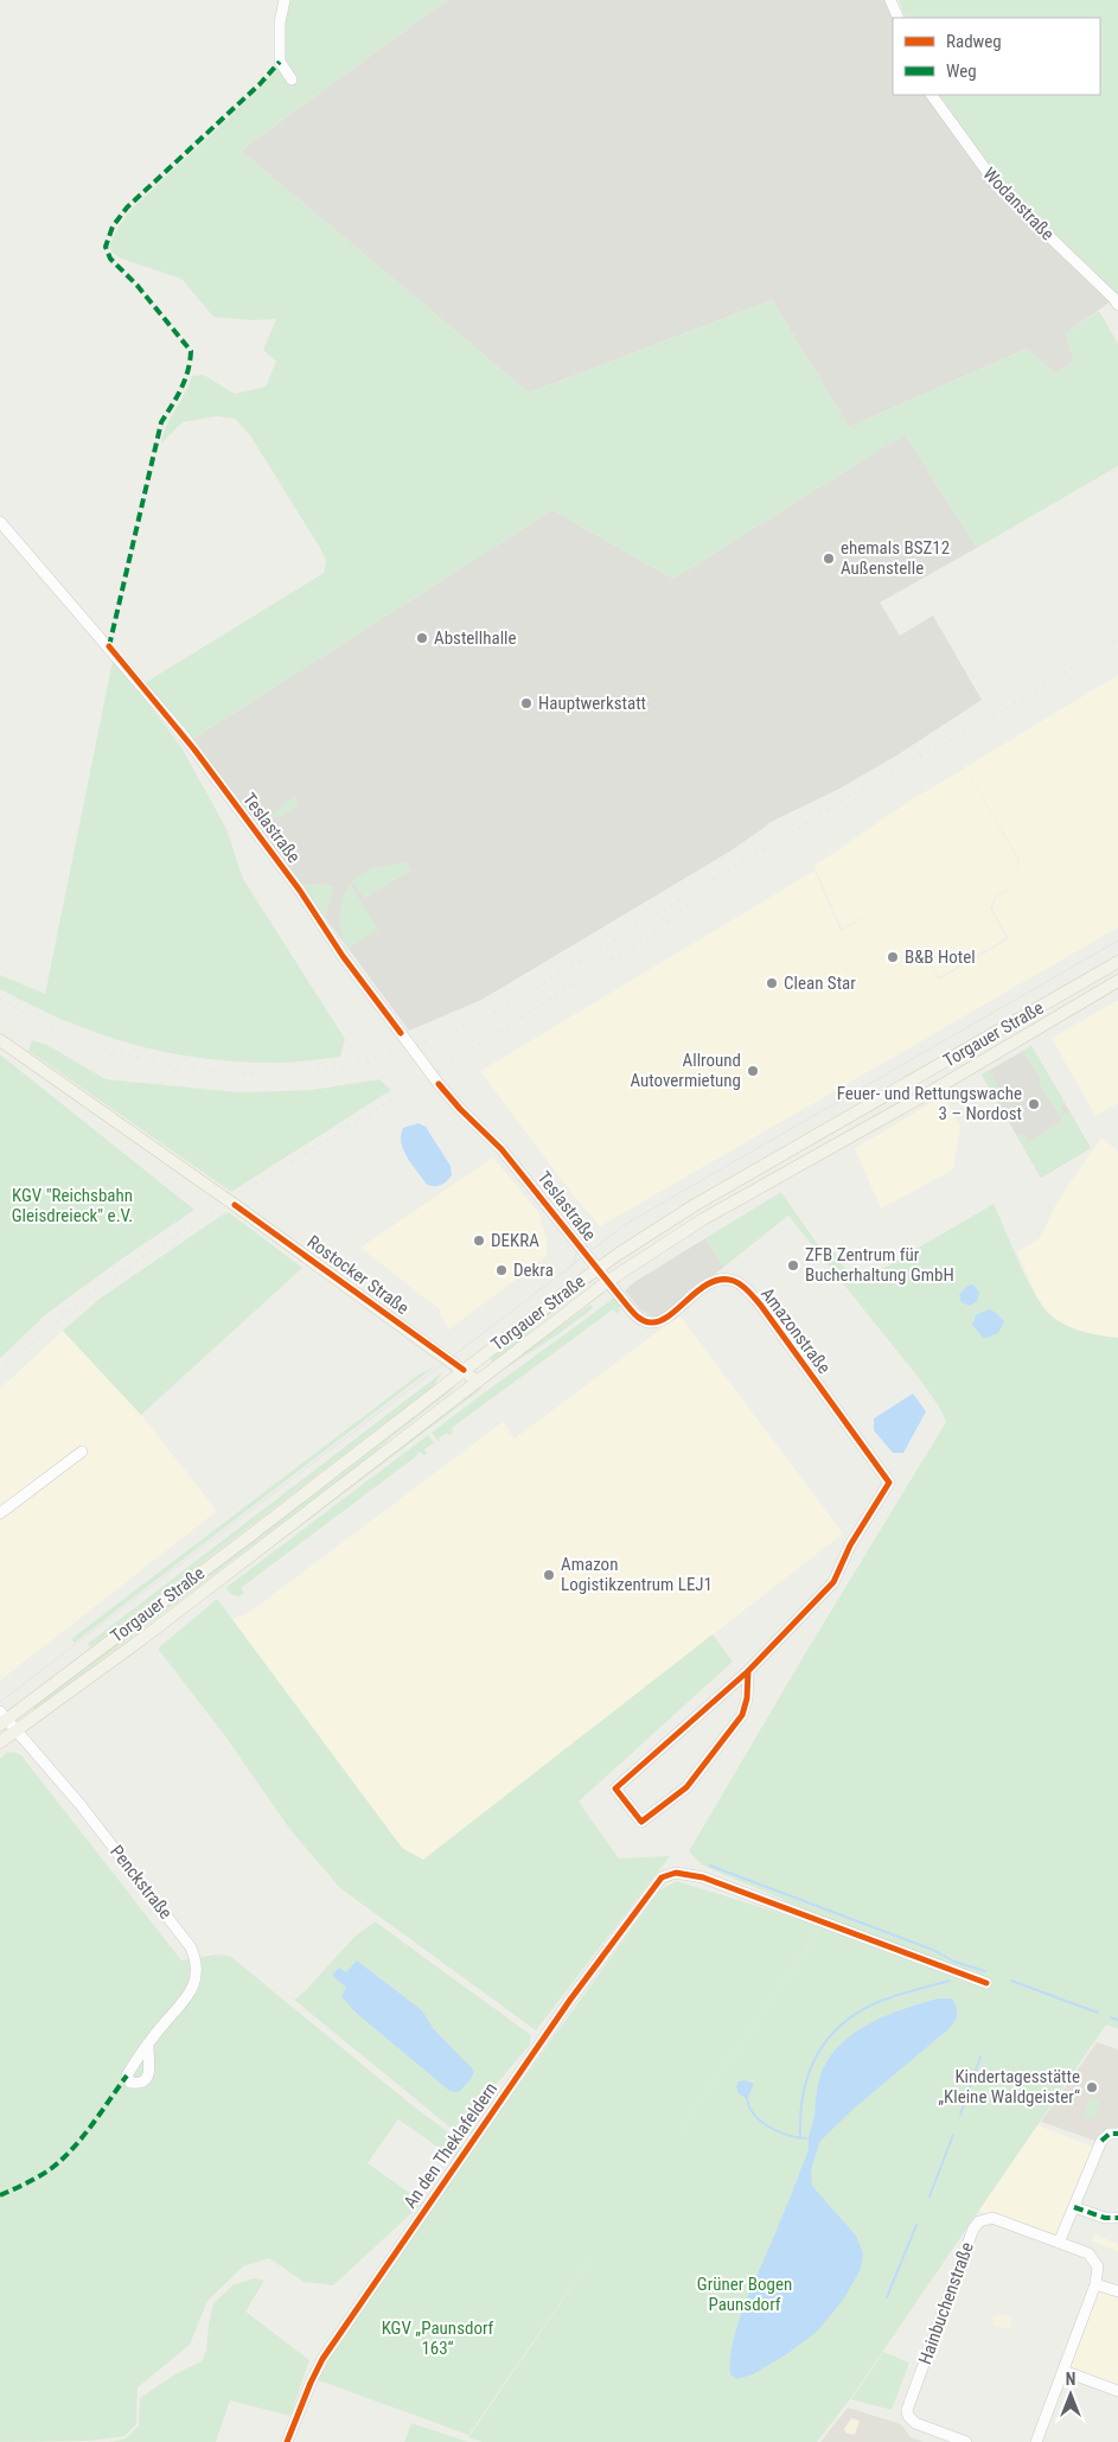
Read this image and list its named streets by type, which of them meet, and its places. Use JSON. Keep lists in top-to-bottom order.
{
  "streets": {
    "main road": ["Torgauer Straße", "Rostocker Straße"],
    "street": [
      "Wodanstraße",
      "Teslastraße",
      "Amazonstraße",
      "Penckstraße",
      "An den Theklafeldern",
      "Hainbuchenstraße"
    ]
  },
  "crossings": [
    ["Teslastraße", "Torgauer Straße"],
    ["Teslastraße", "Amazonstraße"],
    ["Torgauer Straße", "Rostocker Straße"],
    ["Torgauer Straße", "Amazonstraße"],
    ["Torgauer Straße", "Penckstraße"]
  ],
  "parks": ["KGV \"Reichsbahn Gleisdreieck\" e.V.", "Grüner Bogen Paunsdorf", "KGV „Paunsdorf 163“"],
  "places": [
    "ehemals BSZ12 Außenstelle",
    "Abstellhalle",
    "Hauptwerkstatt",
    "B&B Hotel",
    "Clean Star",
    "Allround Autovermietung",
    "Feuer- und Rettungswache 3 – Nordost",
    "DEKRA",
    "ZFB Zentrum für Bucherhaltung GmbH",
    "Dekra",
    "Amazon Logistikzentrum LEJ1",
    "Kindertagesstätte „Kleine Waldgeister“"
  ],
  "legend": ["Radweg", "Weg"],
  "north": "top"
}
